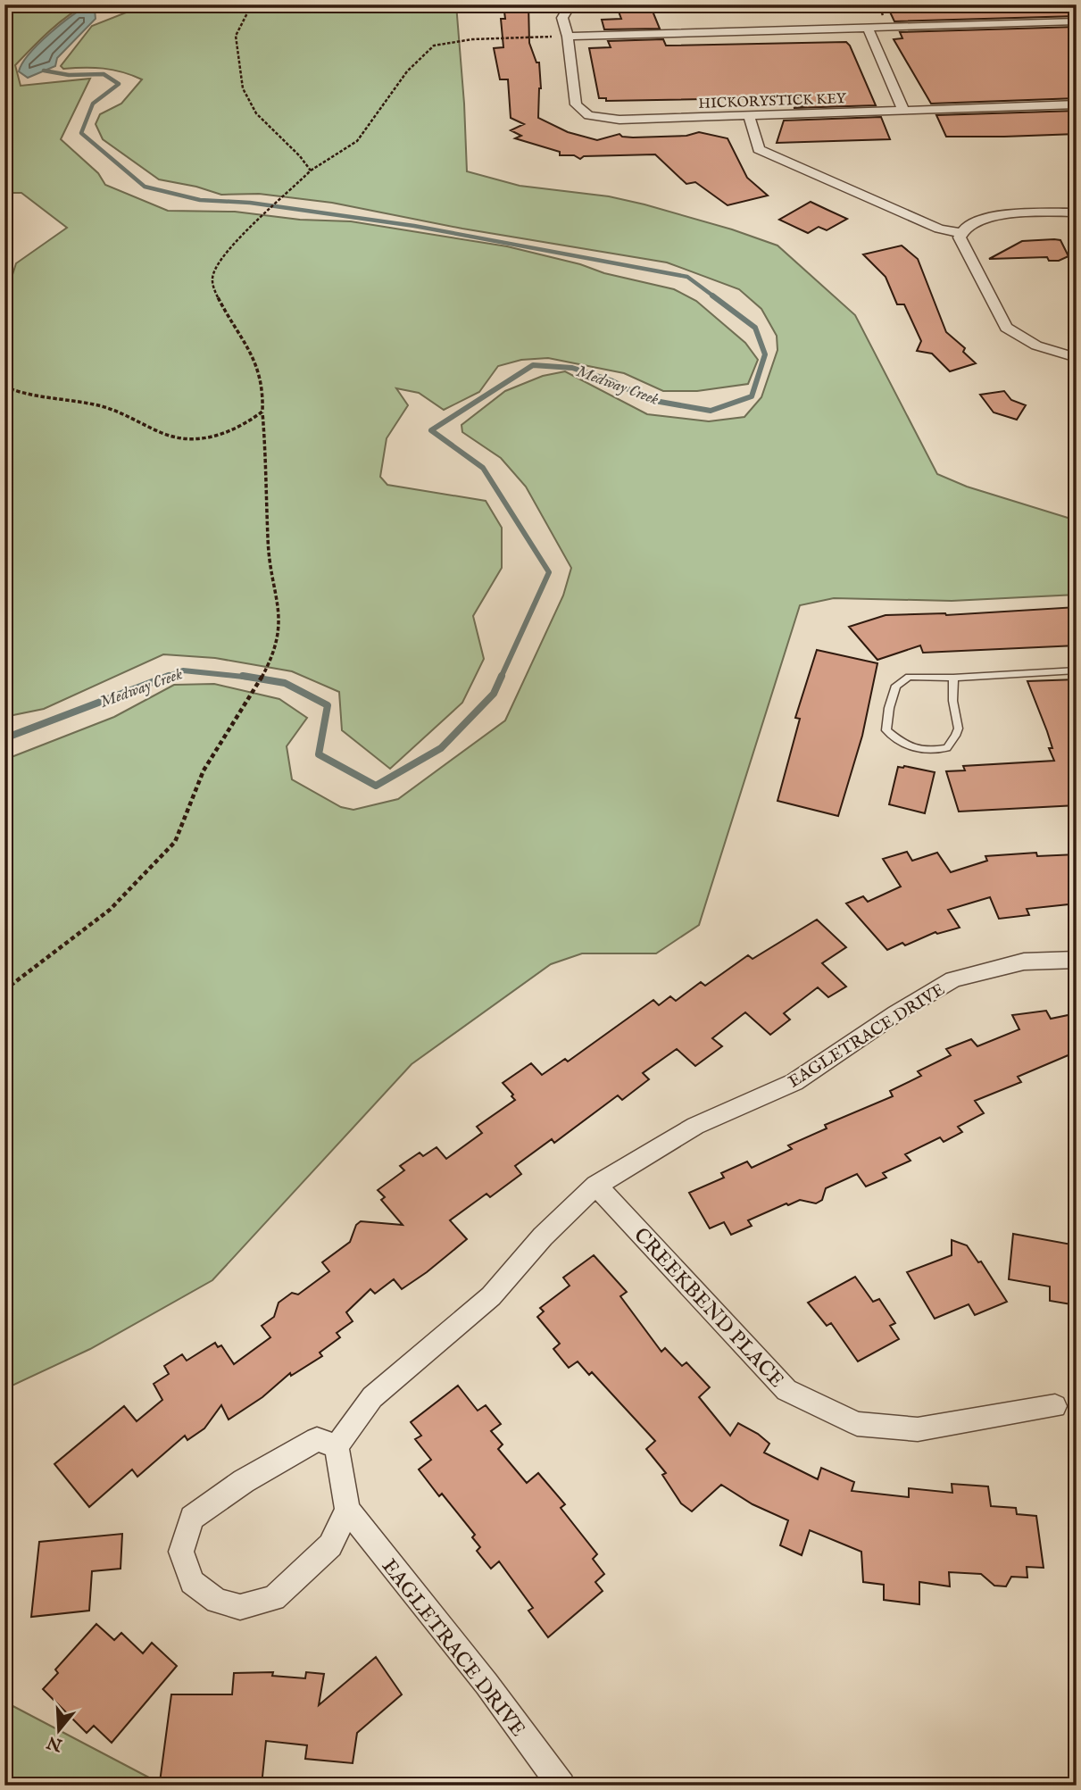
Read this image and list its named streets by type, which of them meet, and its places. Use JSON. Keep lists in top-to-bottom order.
{
  "streets": {
    "street": ["HICKORYSTICK KEY", "EAGLETRACE DRIVE", "CREEKBEND PLACE"]
  },
  "crossings": [
    ["EAGLETRACE DRIVE", "CREEKBEND PLACE"]
  ],
  "water": ["Medway Creek"],
  "north": "bottom"
}
